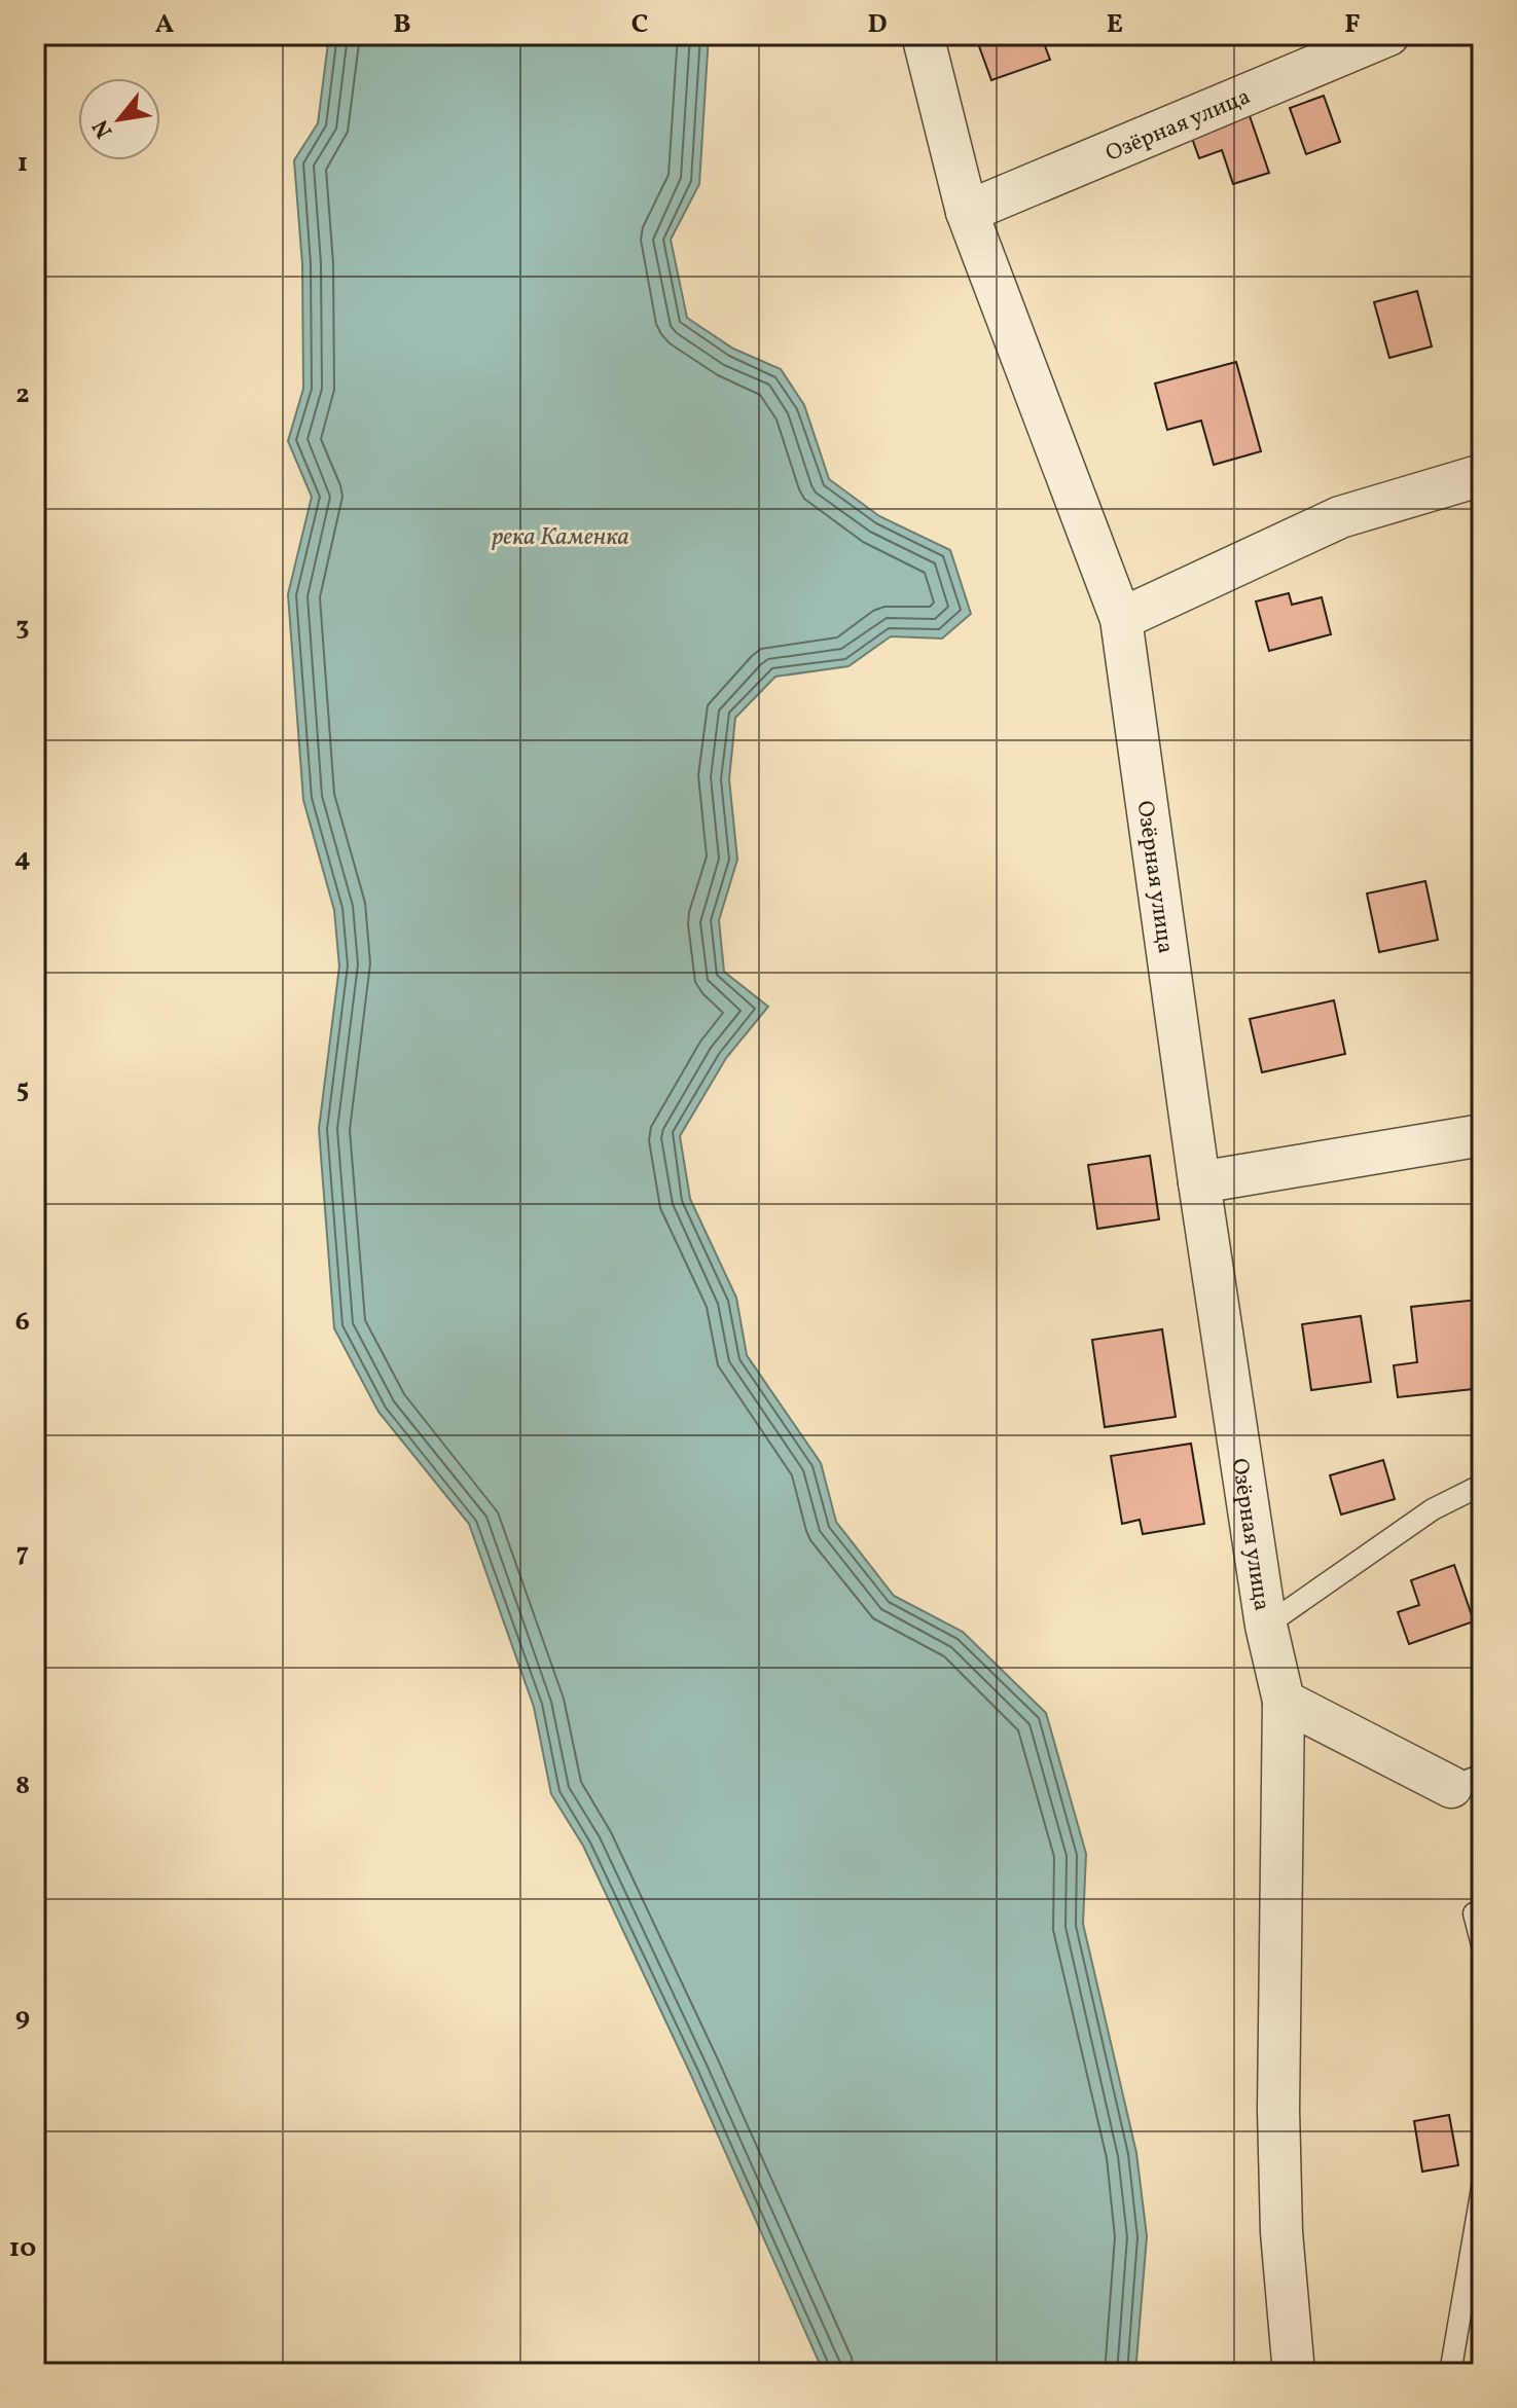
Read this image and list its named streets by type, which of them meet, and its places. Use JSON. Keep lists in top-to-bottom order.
{
  "streets": {
    "street": ["Озёрная улица"]
  },
  "water": ["река Каменка"],
  "north": "bottom left",
  "grid": {
    "columns": [
      "A",
      "B",
      "C",
      "D",
      "E",
      "F"
    ],
    "rows": [
      "1",
      "2",
      "3",
      "4",
      "5",
      "6",
      "7",
      "8",
      "9",
      "10"
    ]
  }
}
